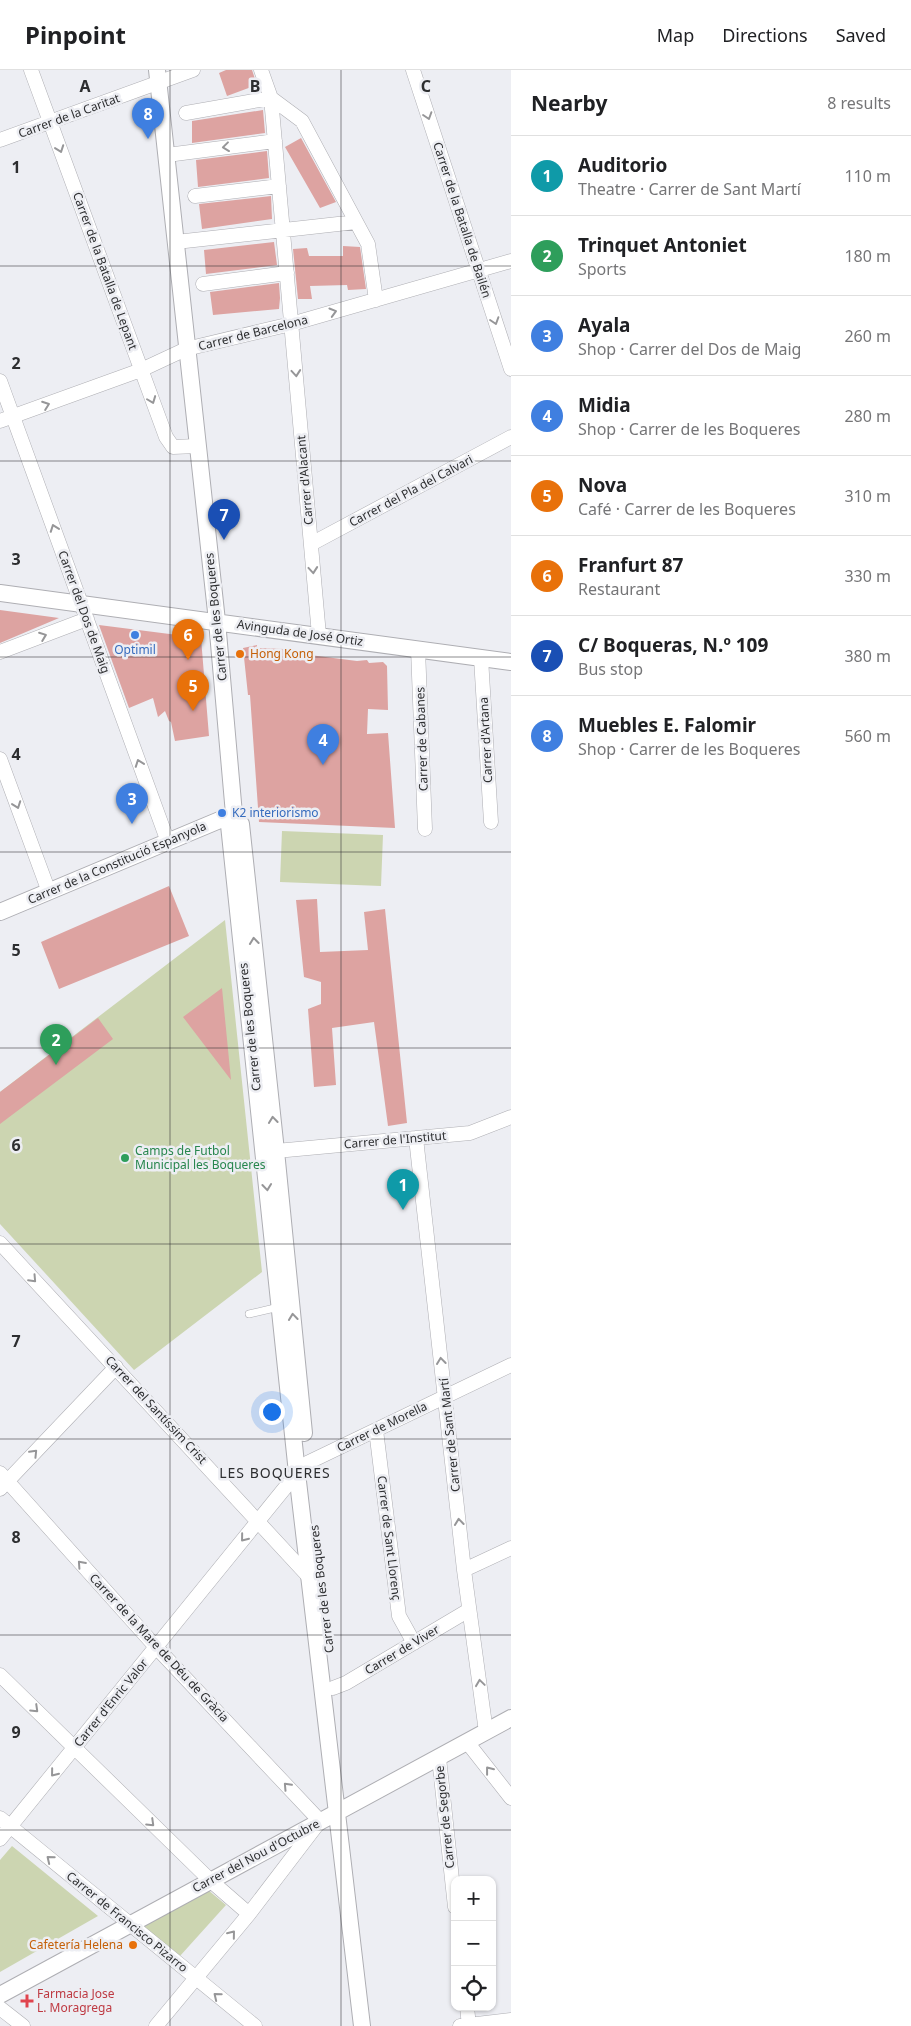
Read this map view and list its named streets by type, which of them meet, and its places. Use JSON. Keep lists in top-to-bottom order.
{
  "streets": {
    "street": [
      "Carrer de la Caritat",
      "Carrer de la Batalla de Bailén",
      "Carrer de la Batalla de Lepant",
      "Carrer de Barcelona",
      "Carrer d'Alacant",
      "Carrer del Pla del Calvari",
      "Carrer del Dos de Maig",
      "Carrer de les Boqueres",
      "Avinguda de José Ortiz",
      "Carrer de Cabanes",
      "Carrer d'Artana",
      "Carrer de la Constitució Espanyola",
      "Carrer de l'Institut",
      "Carrer del Santíssim Crist",
      "Carrer de Morella",
      "Carrer de Sant Martí",
      "Carrer de Sant Llorenç",
      "Carrer de la Mare de Déu de Gràcia",
      "Carrer de Viver",
      "Carrer d'Enric Valor",
      "Carrer de Segorbe",
      "Carrer del Nou d'Octubre",
      "Carrer de Francisco Pizarro"
    ]
  },
  "crossings": [
    ["Carrer de la Caritat", "Carrer de la Batalla de Lepant"],
    ["Carrer de la Caritat", "Carrer de les Boqueres"],
    ["Carrer de la Batalla de Bailén", "Carrer de Barcelona"],
    ["Carrer de la Batalla de Lepant", "Carrer de Barcelona"],
    ["Carrer de la Batalla de Lepant", "Carrer de les Boqueres"],
    ["Carrer de Barcelona", "Carrer d'Alacant"],
    ["Carrer de Barcelona", "Carrer del Dos de Maig"],
    ["Carrer de Barcelona", "Carrer de les Boqueres"],
    ["Carrer d'Alacant", "Carrer del Pla del Calvari"],
    ["Carrer d'Alacant", "Avinguda de José Ortiz"],
    ["Carrer del Dos de Maig", "Avinguda de José Ortiz"],
    ["Carrer del Dos de Maig", "Carrer de la Constitució Espanyola"],
    ["Carrer de les Boqueres", "Avinguda de José Ortiz"],
    ["Carrer de les Boqueres", "Carrer de la Constitució Espanyola"],
    ["Carrer de les Boqueres", "Carrer de l'Institut"],
    ["Carrer de les Boqueres", "Carrer del Santíssim Crist"],
    ["Carrer de les Boqueres", "Carrer de Morella"],
    ["Carrer de les Boqueres", "Carrer de Viver"],
    ["Carrer de les Boqueres", "Carrer d'Enric Valor"],
    ["Carrer de les Boqueres", "Carrer del Nou d'Octubre"],
    ["Avinguda de José Ortiz", "Carrer de Cabanes"],
    ["Avinguda de José Ortiz", "Carrer d'Artana"],
    ["Carrer de l'Institut", "Carrer de Sant Martí"],
    ["Carrer del Santíssim Crist", "Carrer d'Enric Valor"],
    ["Carrer de Morella", "Carrer de Sant Martí"],
    ["Carrer de Morella", "Carrer de Sant Llorenç"],
    ["Carrer de Morella", "Carrer d'Enric Valor"],
    ["Carrer de Sant Martí", "Carrer de Viver"],
    ["Carrer de Sant Martí", "Carrer del Nou d'Octubre"],
    ["Carrer de Sant Llorenç", "Carrer de Viver"],
    ["Carrer de la Mare de Déu de Gràcia", "Carrer d'Enric Valor"],
    ["Carrer de la Mare de Déu de Gràcia", "Carrer del Nou d'Octubre"],
    ["Carrer d'Enric Valor", "Carrer de Francisco Pizarro"],
    ["Carrer de Segorbe", "Carrer del Nou d'Octubre"],
    ["Carrer del Nou d'Octubre", "Carrer de Francisco Pizarro"]
  ],
  "one_way": [
    "Carrer de la Batalla de Lepant",
    "Carrer d'Alacant",
    "Carrer del Dos de Maig",
    "Carrer del Santíssim Crist",
    "Carrer de Sant Martí",
    "Carrer de la Mare de Déu de Gràcia",
    "Carrer d'Enric Valor"
  ],
  "districts": ["LES BOQUERES"],
  "places": {
    "other": [
      "Optimil",
      "Hong Kong",
      "K2 interiorismo",
      "Camps de Futbol Municipal les Boqueres",
      "Cafetería Helena"
    ],
    "health": ["Farmacia Jose L. Moragrega"]
  },
  "page": {
    "header": "Pinpoint",
    "nav": ["Map", "Directions", "Saved"],
    "heading": ["Nearby", "8 results"],
    "pins": [
      "8",
      "7",
      "6",
      "5",
      "4",
      "3",
      "2",
      "1"
    ],
    "list": [
      {
        "mark": "1",
        "name": "Auditorio",
        "note": "Theatre · Carrer de Sant Martí",
        "value": "110 m"
      },
      {
        "mark": "2",
        "name": "Trinquet Antoniet",
        "note": "Sports",
        "value": "180 m"
      },
      {
        "mark": "3",
        "name": "Ayala",
        "note": "Shop · Carrer del Dos de Maig",
        "value": "260 m"
      },
      {
        "mark": "4",
        "name": "Midia",
        "note": "Shop · Carrer de les Boqueres",
        "value": "280 m"
      },
      {
        "mark": "5",
        "name": "Nova",
        "note": "Café · Carrer de les Boqueres",
        "value": "310 m"
      },
      {
        "mark": "6",
        "name": "Franfurt 87",
        "note": "Restaurant",
        "value": "330 m"
      },
      {
        "mark": "7",
        "name": "C/ Boqueras, N.º 109",
        "note": "Bus stop",
        "value": "380 m"
      },
      {
        "mark": "8",
        "name": "Muebles E. Falomir",
        "note": "Shop · Carrer de les Boqueres",
        "value": "560 m"
      }
    ],
    "map_buttons": ["+", "−"]
  },
  "grid": {
    "columns": ["A", "B", "C"],
    "rows": [
      "1",
      "2",
      "3",
      "4",
      "5",
      "6",
      "7",
      "8",
      "9"
    ]
  }
}
